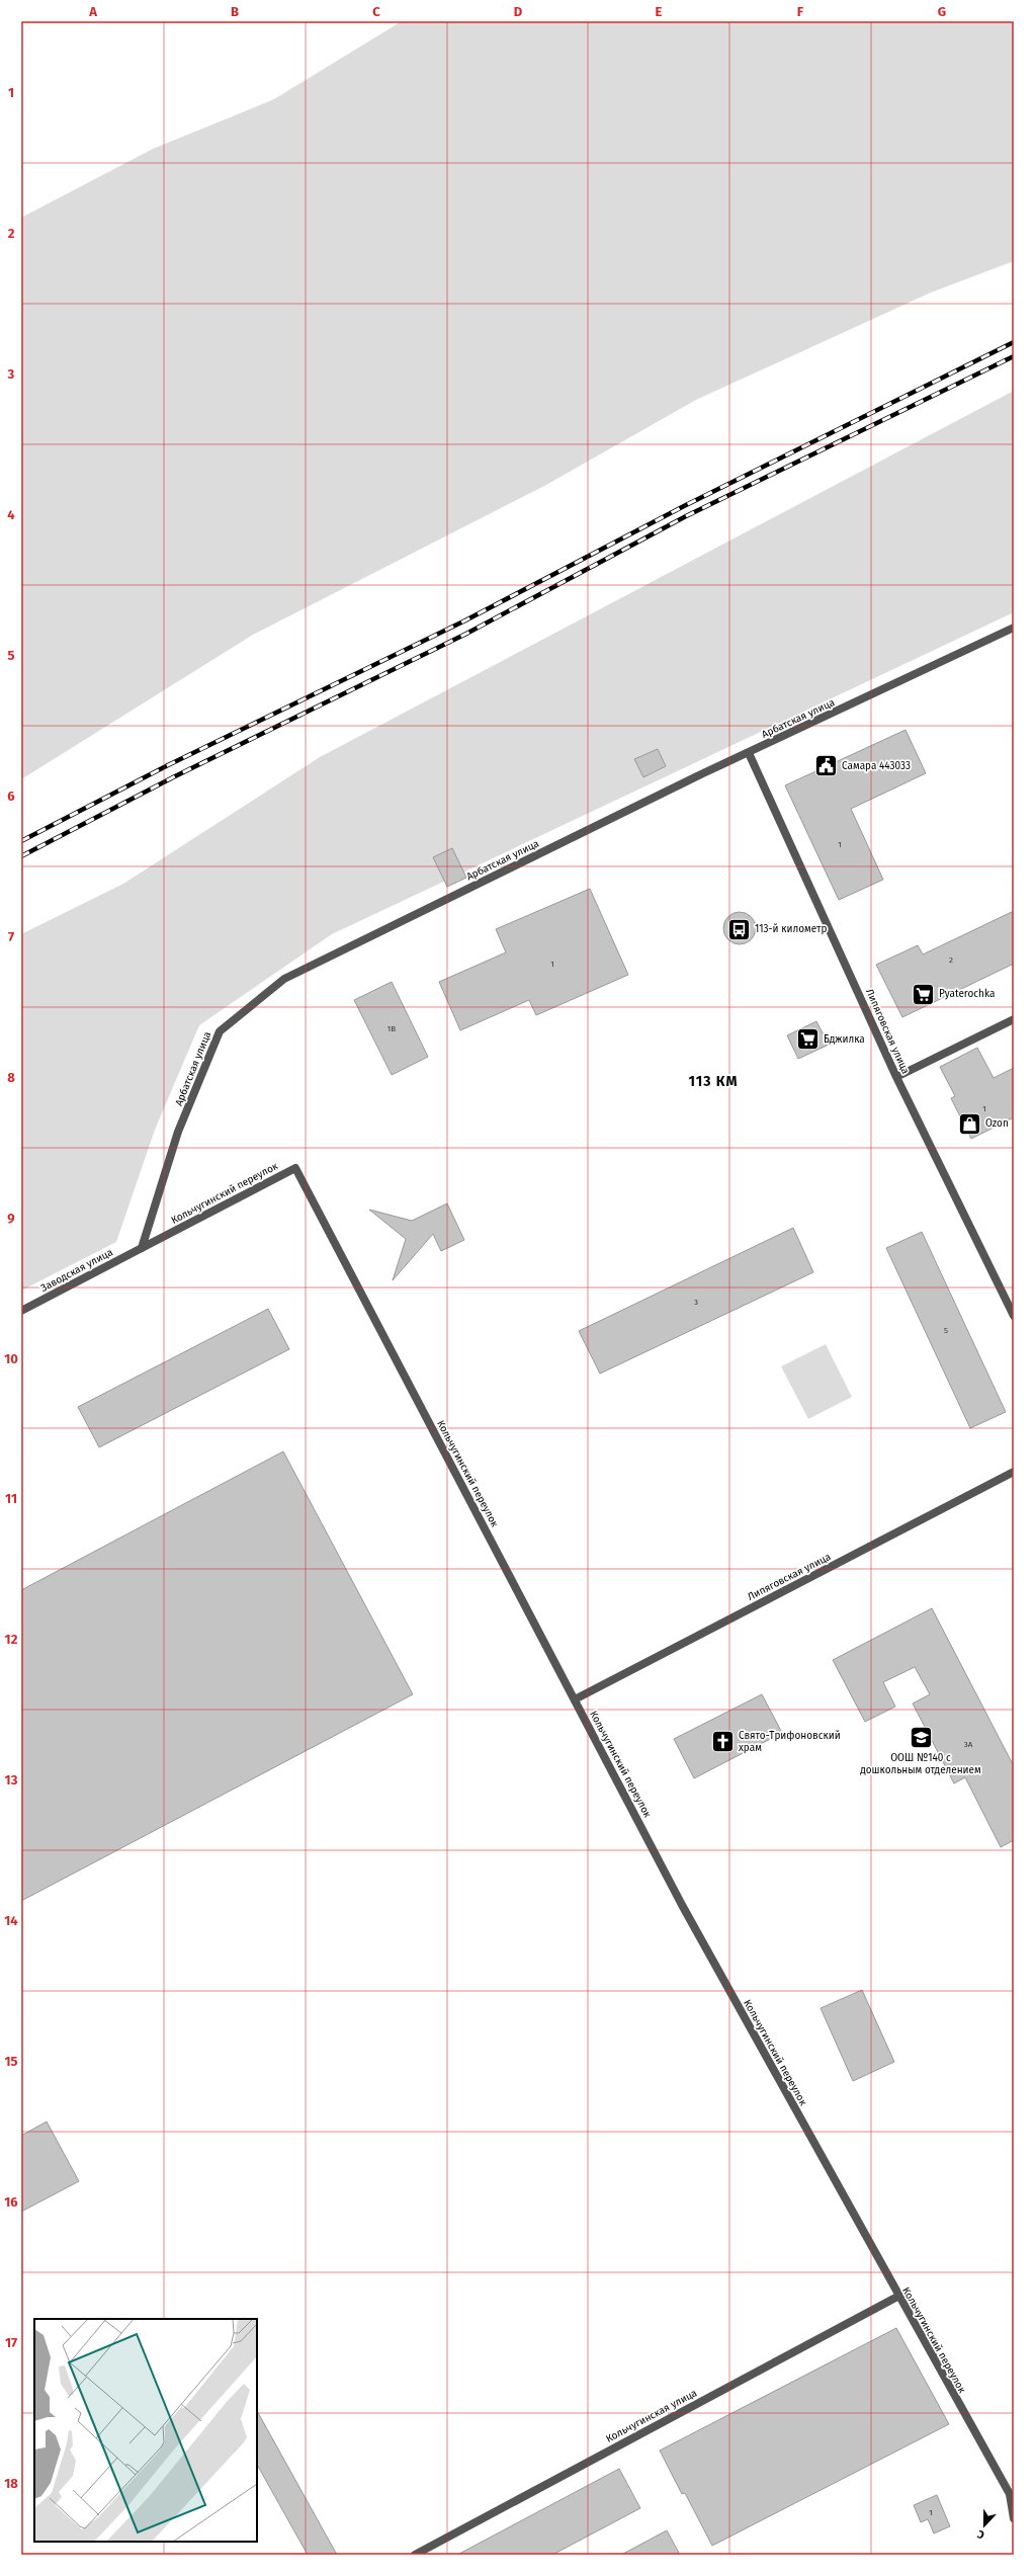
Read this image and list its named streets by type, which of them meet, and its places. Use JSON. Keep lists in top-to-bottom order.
{
  "streets": {
    "street": [
      "Арбатская улица",
      "Липяговская улица",
      "Кольчугинский переулок",
      "Заводская улица",
      "Кольчугинская улица"
    ]
  },
  "crossings": [
    ["Арбатская улица", "Липяговская улица"],
    ["Арбатская улица", "Кольчугинский переулок"],
    ["Арбатская улица", "Заводская улица"],
    ["Липяговская улица", "Кольчугинский переулок"],
    ["Кольчугинский переулок", "Заводская улица"],
    ["Кольчугинский переулок", "Кольчугинская улица"]
  ],
  "districts": ["113 КМ"],
  "places": {
    "public building": ["Самара 443033"],
    "bus stop": ["113-й километр"],
    "supermarket": ["Pyaterochka", "Бджилка"],
    "shop": ["Ozon"],
    "school or university": ["ООШ №140 с дошкольным отделением"],
    "church": ["Свято-Трифоновский храм"]
  },
  "house_numbers": [
    "1",
    "2",
    "1",
    "1В",
    "1",
    "3",
    "5",
    "3А",
    "1"
  ],
  "north": "bottom",
  "grid": {
    "columns": [
      "A",
      "B",
      "C",
      "D",
      "E",
      "F",
      "G"
    ],
    "rows": [
      "1",
      "2",
      "3",
      "4",
      "5",
      "6",
      "7",
      "8",
      "9",
      "10",
      "11",
      "12",
      "13",
      "14",
      "15",
      "16",
      "17",
      "18"
    ]
  }
}
